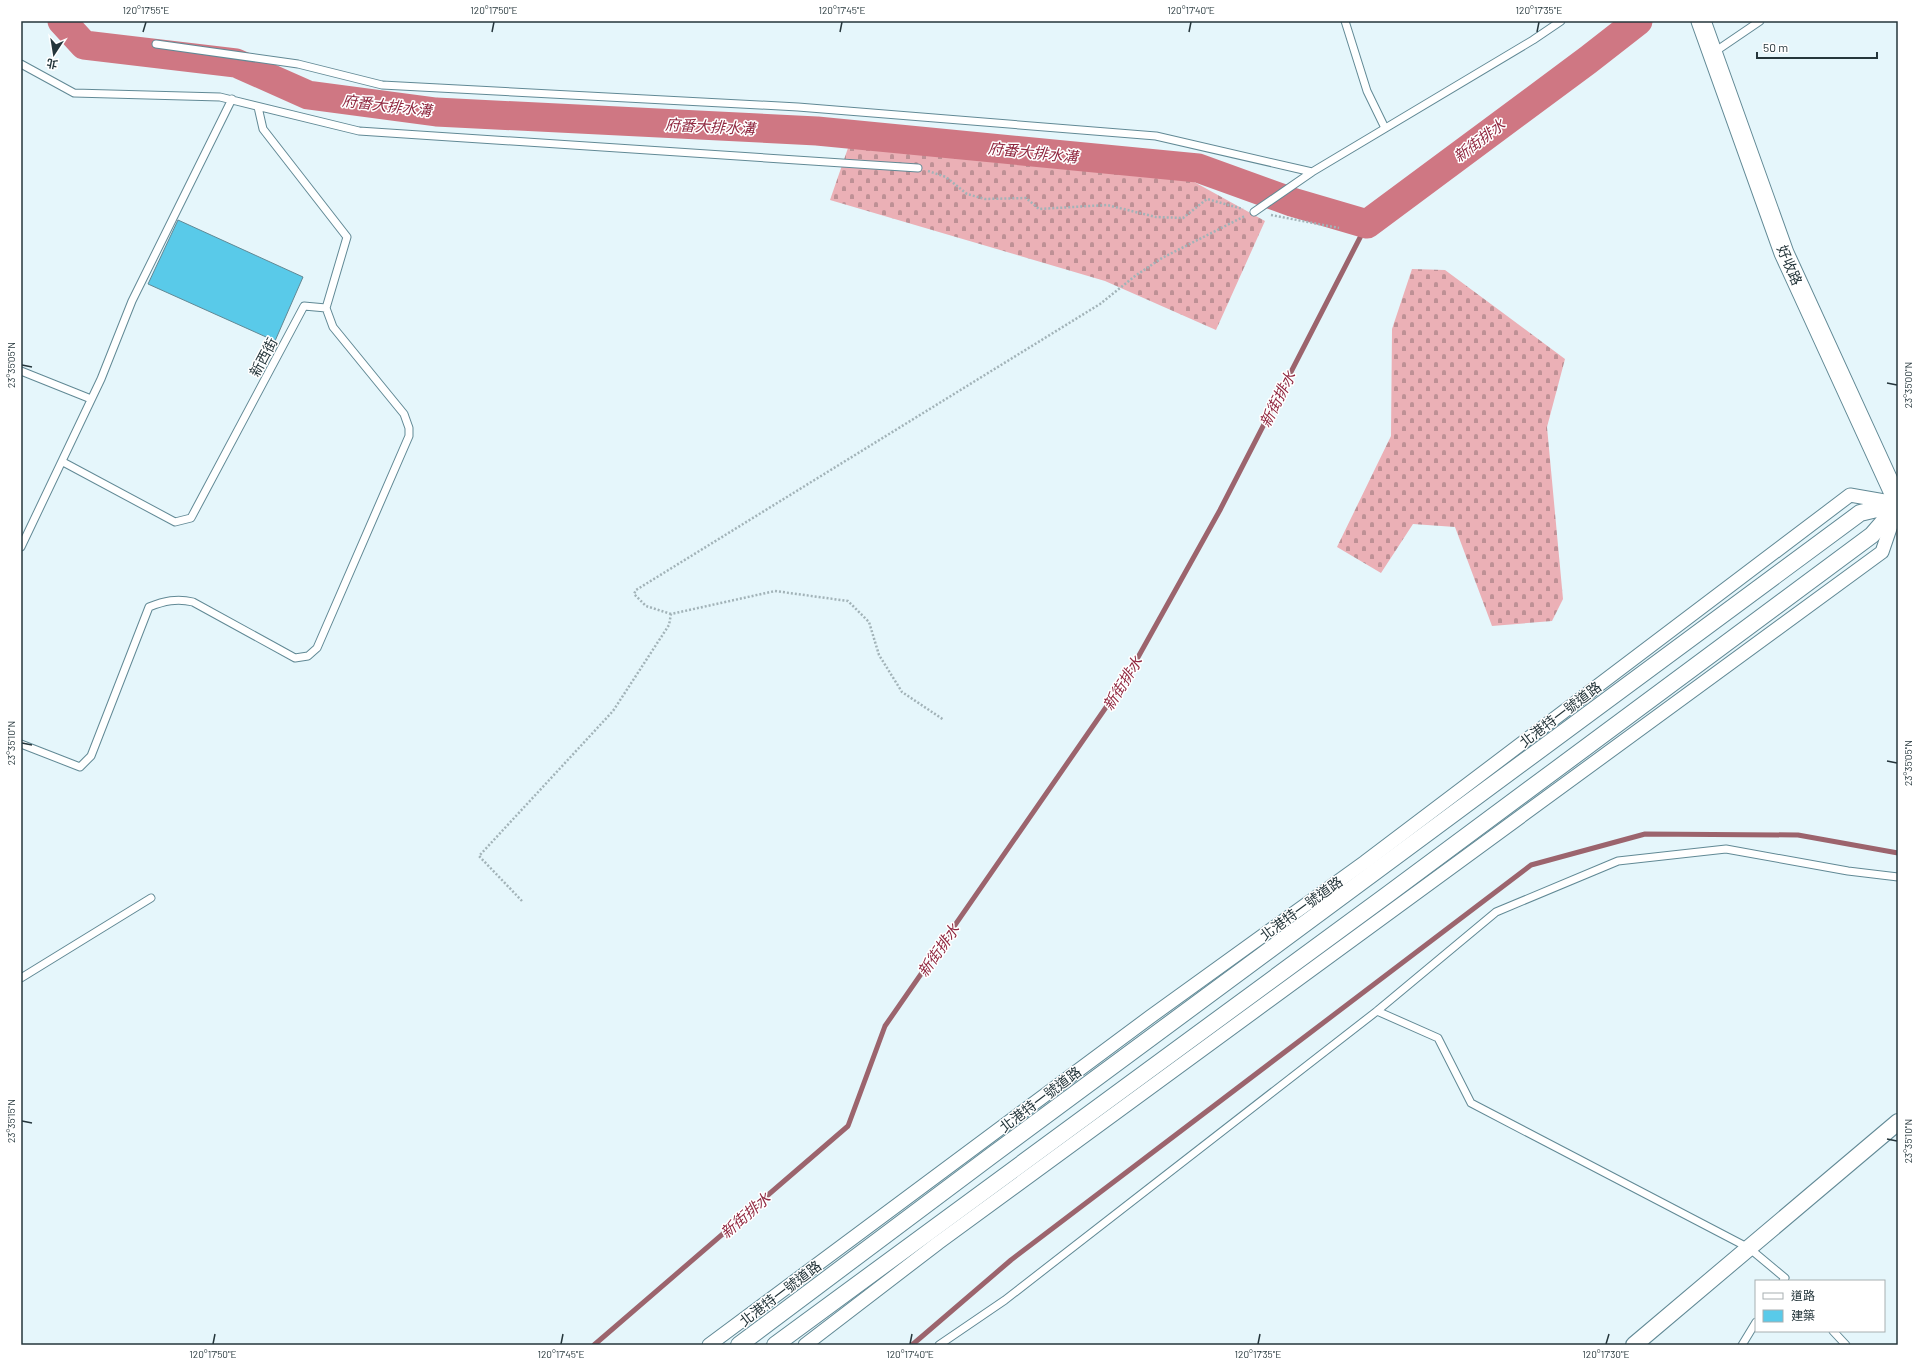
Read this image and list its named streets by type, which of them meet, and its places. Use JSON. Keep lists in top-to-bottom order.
{
  "streets": {
    "main road": ["好收路"],
    "street": ["北港特一號道路"],
    "lane": ["新西街"]
  },
  "crossings": [
    ["好收路", "北港特一號道路"]
  ],
  "water": ["府番大排水溝", "新街排水"],
  "legend": ["道路", "建築"],
  "scale_bar": "50 m",
  "north": "bottom",
  "coordinates": [
    "120°17'55\"E",
    "120°17'50\"E",
    "120°17'45\"E",
    "120°17'40\"E",
    "120°17'35\"E",
    "23°35'05\"N",
    "23°35'00\"N",
    "23°35'10\"N",
    "23°35'15\"N",
    "120°17'30\"E"
  ]
}
